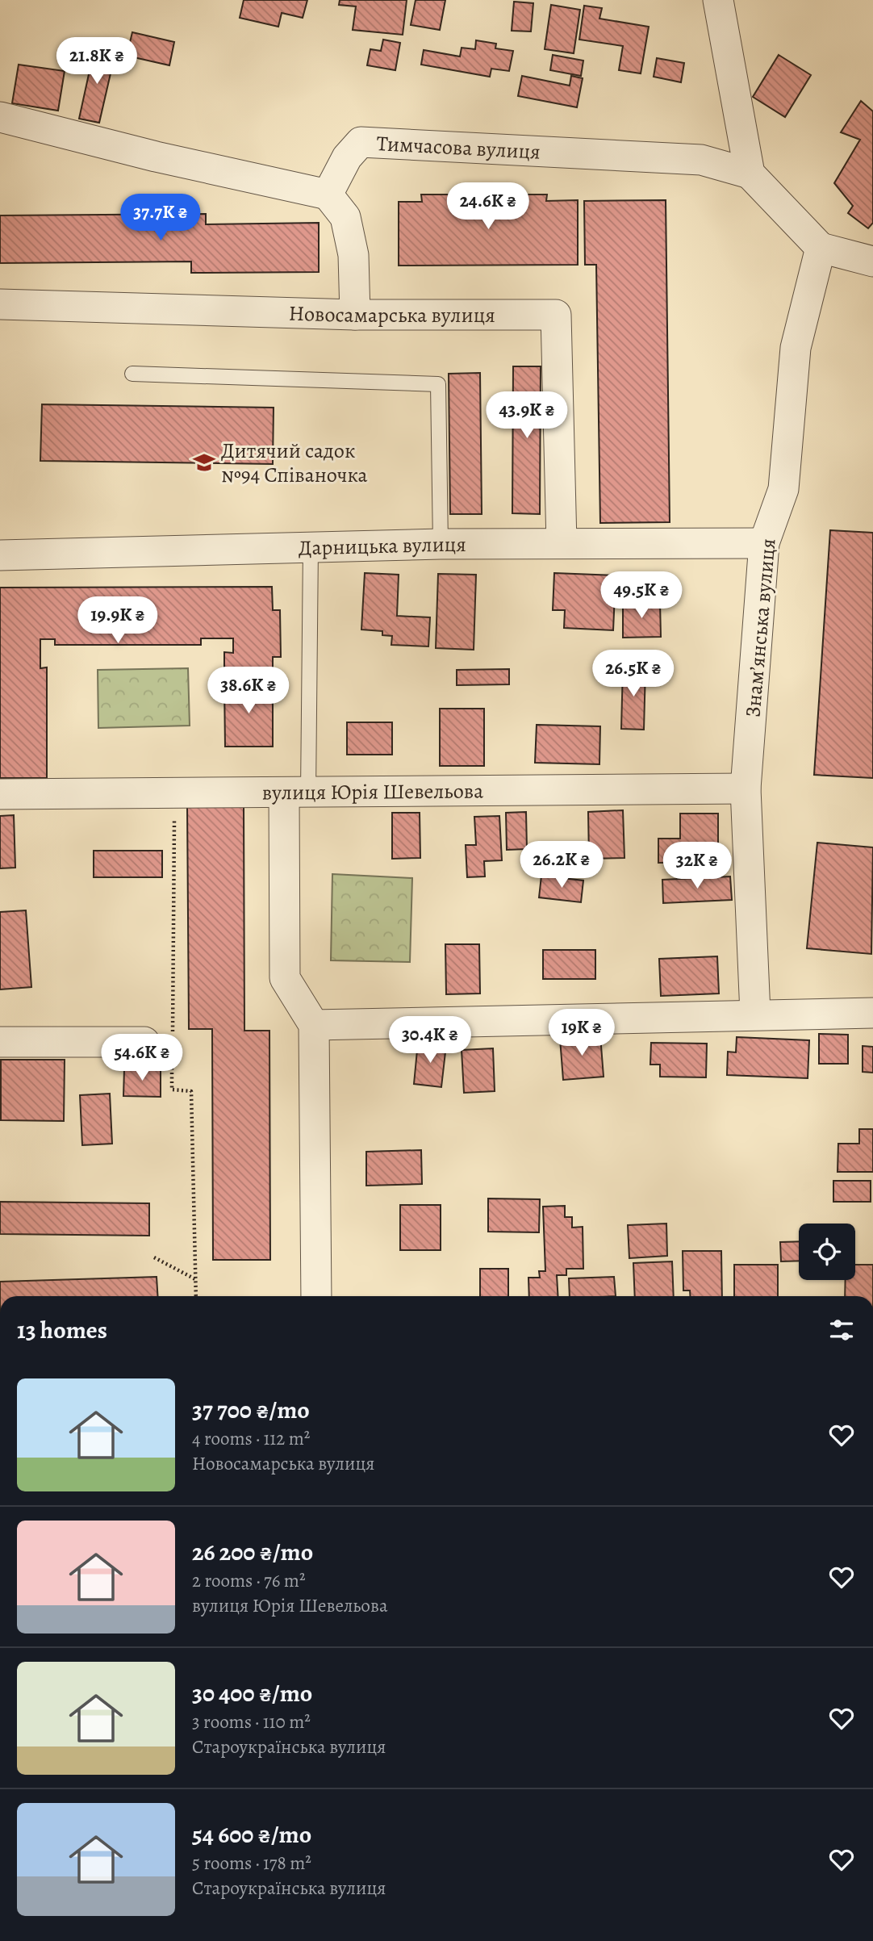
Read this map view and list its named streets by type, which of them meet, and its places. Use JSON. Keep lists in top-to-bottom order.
{
  "streets": {
    "street": [
      "Тимчасова вулиця",
      "Новосамарська вулиця",
      "Дарницька вулиця",
      "Знамʼянська вулиця",
      "вулиця Юрія Шевельова"
    ]
  },
  "crossings": [
    ["Новосамарська вулиця", "Дарницька вулиця"],
    ["Дарницька вулиця", "Знамʼянська вулиця"],
    ["Знамʼянська вулиця", "вулиця Юрія Шевельова"]
  ],
  "places": {
    "school or university": ["Дитячий садок №94 Співаночка"]
  },
  "page": {
    "price": [
      "21.8K ₴",
      "24.6K ₴",
      "37.7K ₴",
      "43.9K ₴",
      "49.5K ₴",
      "19.9K ₴",
      "26.5K ₴",
      "38.6K ₴",
      "26.2K ₴",
      "32K ₴",
      "19K ₴",
      "30.4K ₴",
      "54.6K ₴"
    ],
    "heading": "13 homes",
    "list": [
      {
        "name": "37 700 ₴/mo",
        "note": "4 rooms · 112 m² · Новосамарська вулиця"
      },
      {
        "name": "26 200 ₴/mo",
        "note": "2 rooms · 76 m² · вулиця Юрія Шевельова"
      },
      {
        "name": "30 400 ₴/mo",
        "note": "3 rooms · 110 m² · Староукраїнська вулиця"
      },
      {
        "name": "54 600 ₴/mo",
        "note": "5 rooms · 178 m² · Староукраїнська вулиця"
      }
    ]
  }
}
